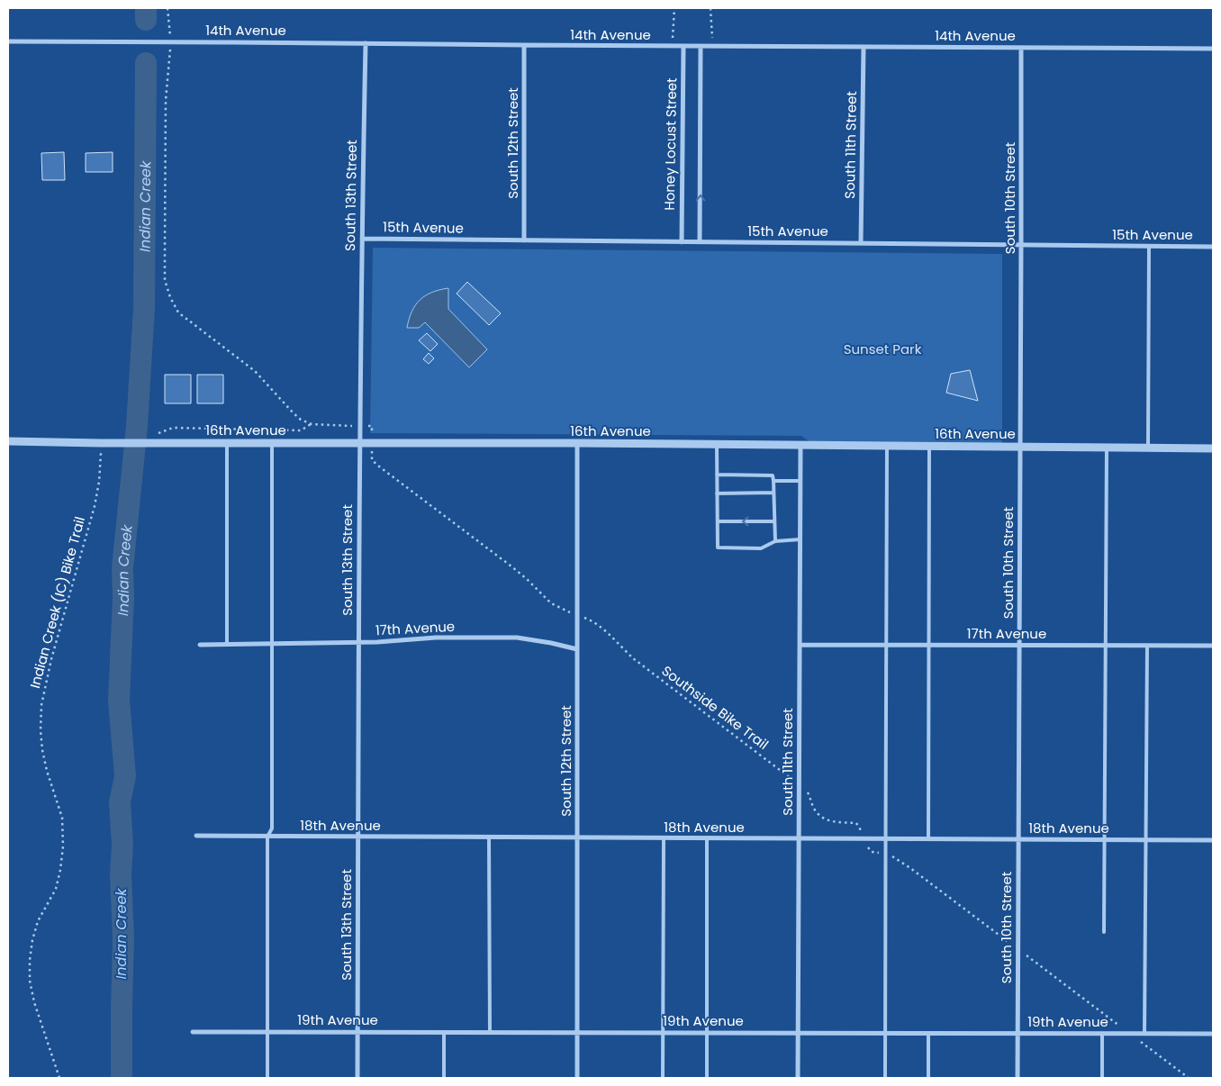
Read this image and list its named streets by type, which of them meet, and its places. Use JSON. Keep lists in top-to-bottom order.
{
  "streets": {
    "street": [
      "14th Avenue",
      "South 12th Street",
      "Honey Locust Street",
      "South 11th Street",
      "South 13th Street",
      "South 10th Street",
      "15th Avenue",
      "16th Avenue",
      "17th Avenue",
      "18th Avenue",
      "19th Avenue"
    ],
    "path": ["Indian Creek (IC) Bike Trail", "Southside Bike Trail"]
  },
  "crossings": [
    ["14th Avenue", "South 12th Street"],
    ["14th Avenue", "Honey Locust Street"],
    ["14th Avenue", "South 11th Street"],
    ["14th Avenue", "South 13th Street"],
    ["14th Avenue", "South 10th Street"],
    ["South 12th Street", "15th Avenue"],
    ["South 12th Street", "16th Avenue"],
    ["South 12th Street", "17th Avenue"],
    ["South 12th Street", "Southside Bike Trail"],
    ["South 12th Street", "18th Avenue"],
    ["South 12th Street", "19th Avenue"],
    ["Honey Locust Street", "15th Avenue"],
    ["South 11th Street", "15th Avenue"],
    ["South 11th Street", "16th Avenue"],
    ["South 11th Street", "17th Avenue"],
    ["South 11th Street", "Southside Bike Trail"],
    ["South 11th Street", "18th Avenue"],
    ["South 11th Street", "19th Avenue"],
    ["South 13th Street", "15th Avenue"],
    ["South 13th Street", "16th Avenue"],
    ["South 13th Street", "17th Avenue"],
    ["South 13th Street", "18th Avenue"],
    ["South 13th Street", "19th Avenue"],
    ["South 10th Street", "15th Avenue"],
    ["South 10th Street", "16th Avenue"],
    ["South 10th Street", "17th Avenue"],
    ["South 10th Street", "Southside Bike Trail"],
    ["South 10th Street", "18th Avenue"],
    ["South 10th Street", "19th Avenue"],
    ["16th Avenue", "Indian Creek (IC) Bike Trail"],
    ["Southside Bike Trail", "18th Avenue"],
    ["Southside Bike Trail", "19th Avenue"]
  ],
  "water": ["Indian Creek"],
  "parks": ["Sunset Park"]
}
